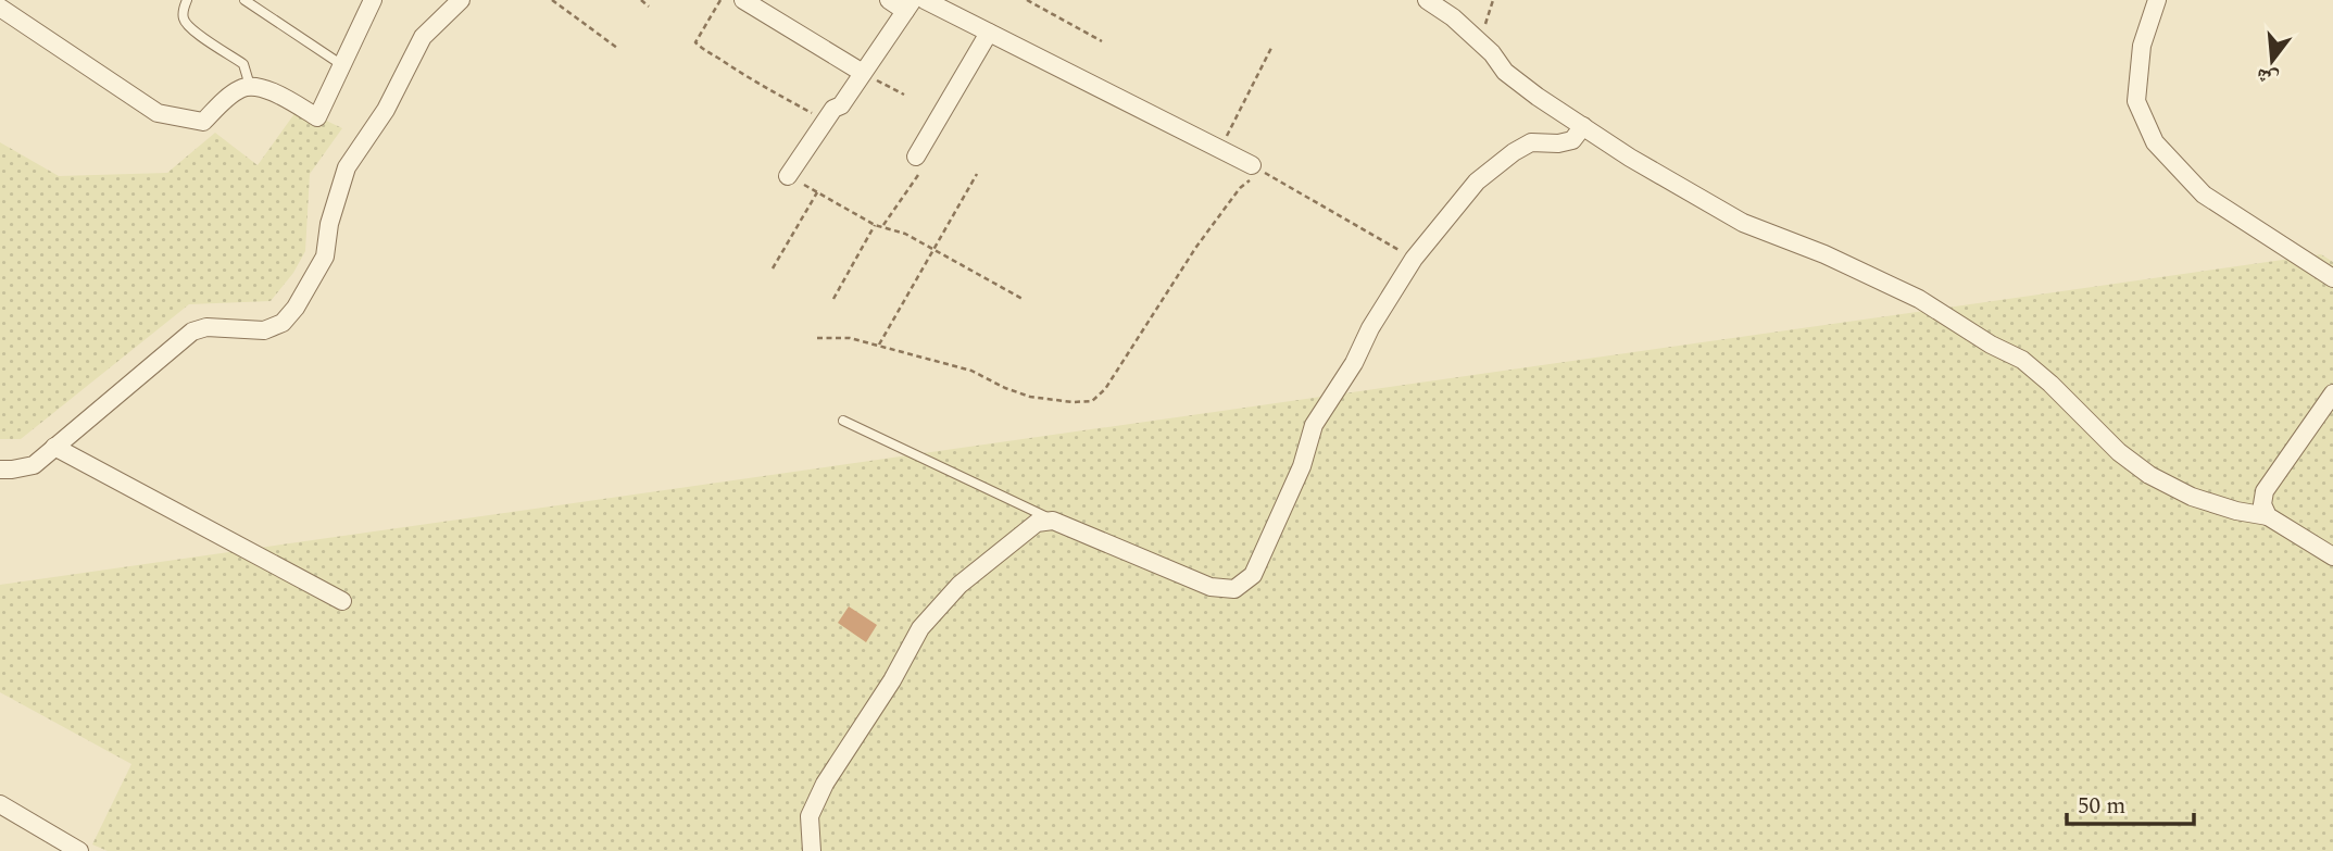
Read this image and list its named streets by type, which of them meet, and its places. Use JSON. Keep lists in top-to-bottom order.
{
  "scale_bar": "50 m",
  "north": "bottom"
}
